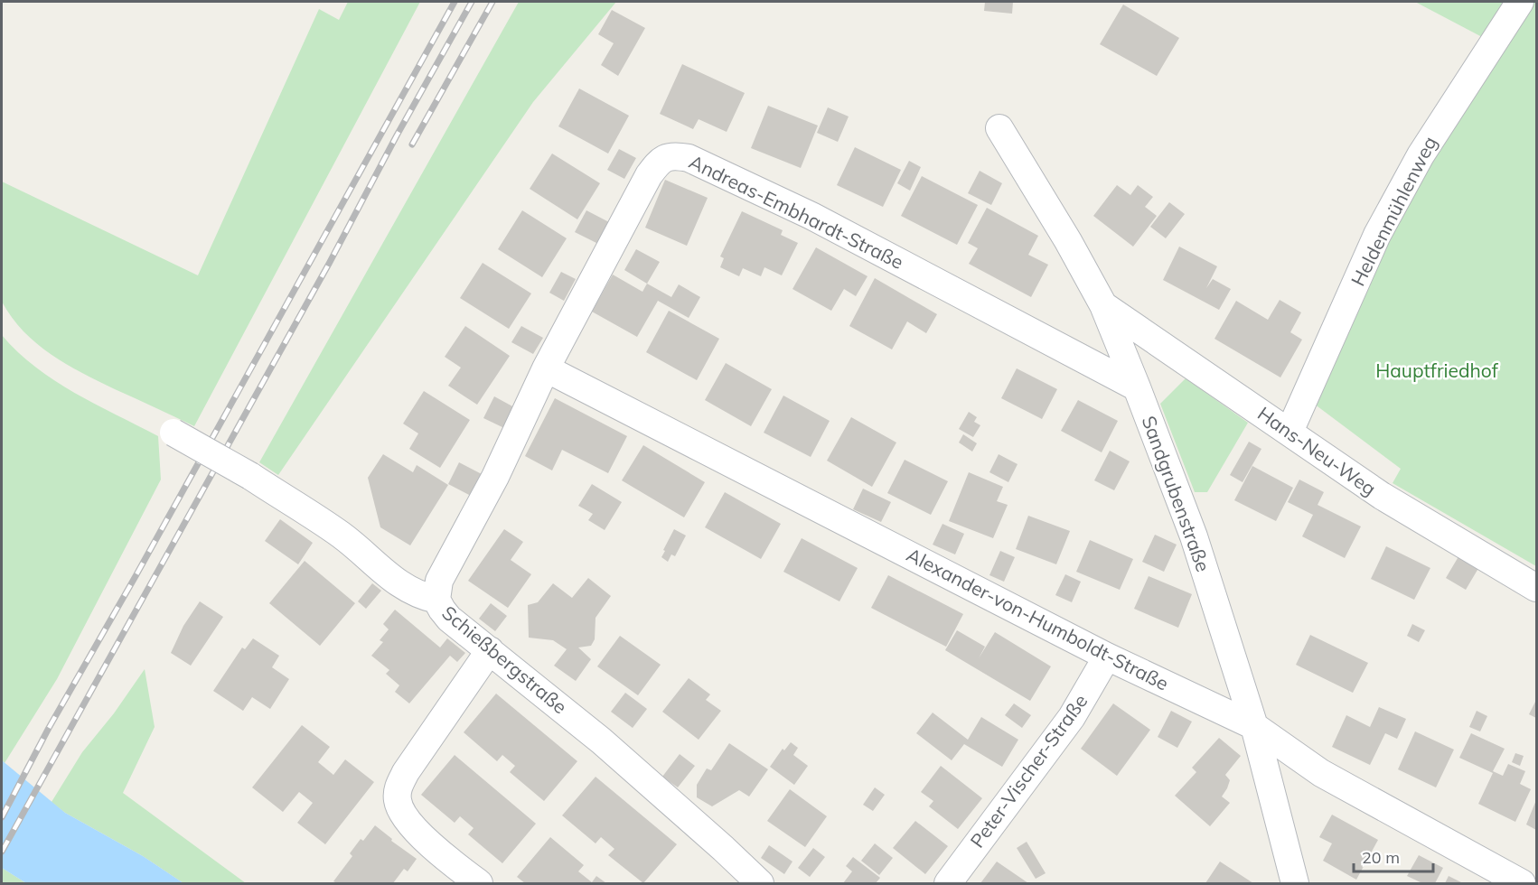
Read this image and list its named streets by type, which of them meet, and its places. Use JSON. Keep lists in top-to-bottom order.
{
  "streets": {
    "street": [
      "Heldenmühlenweg",
      "Andreas-Embhardt-Straße",
      "Hans-Neu-Weg",
      "Sandgrubenstraße",
      "Alexander-von-Humboldt-Straße",
      "Schießbergstraße",
      "Peter-Vischer-Straße"
    ]
  },
  "crossings": [
    ["Heldenmühlenweg", "Hans-Neu-Weg"],
    ["Andreas-Embhardt-Straße", "Sandgrubenstraße"],
    ["Andreas-Embhardt-Straße", "Alexander-von-Humboldt-Straße"],
    ["Andreas-Embhardt-Straße", "Schießbergstraße"],
    ["Hans-Neu-Weg", "Sandgrubenstraße"],
    ["Sandgrubenstraße", "Alexander-von-Humboldt-Straße"],
    ["Alexander-von-Humboldt-Straße", "Peter-Vischer-Straße"]
  ],
  "parks": ["Hauptfriedhof"],
  "scale_bar": "20 m"
}
